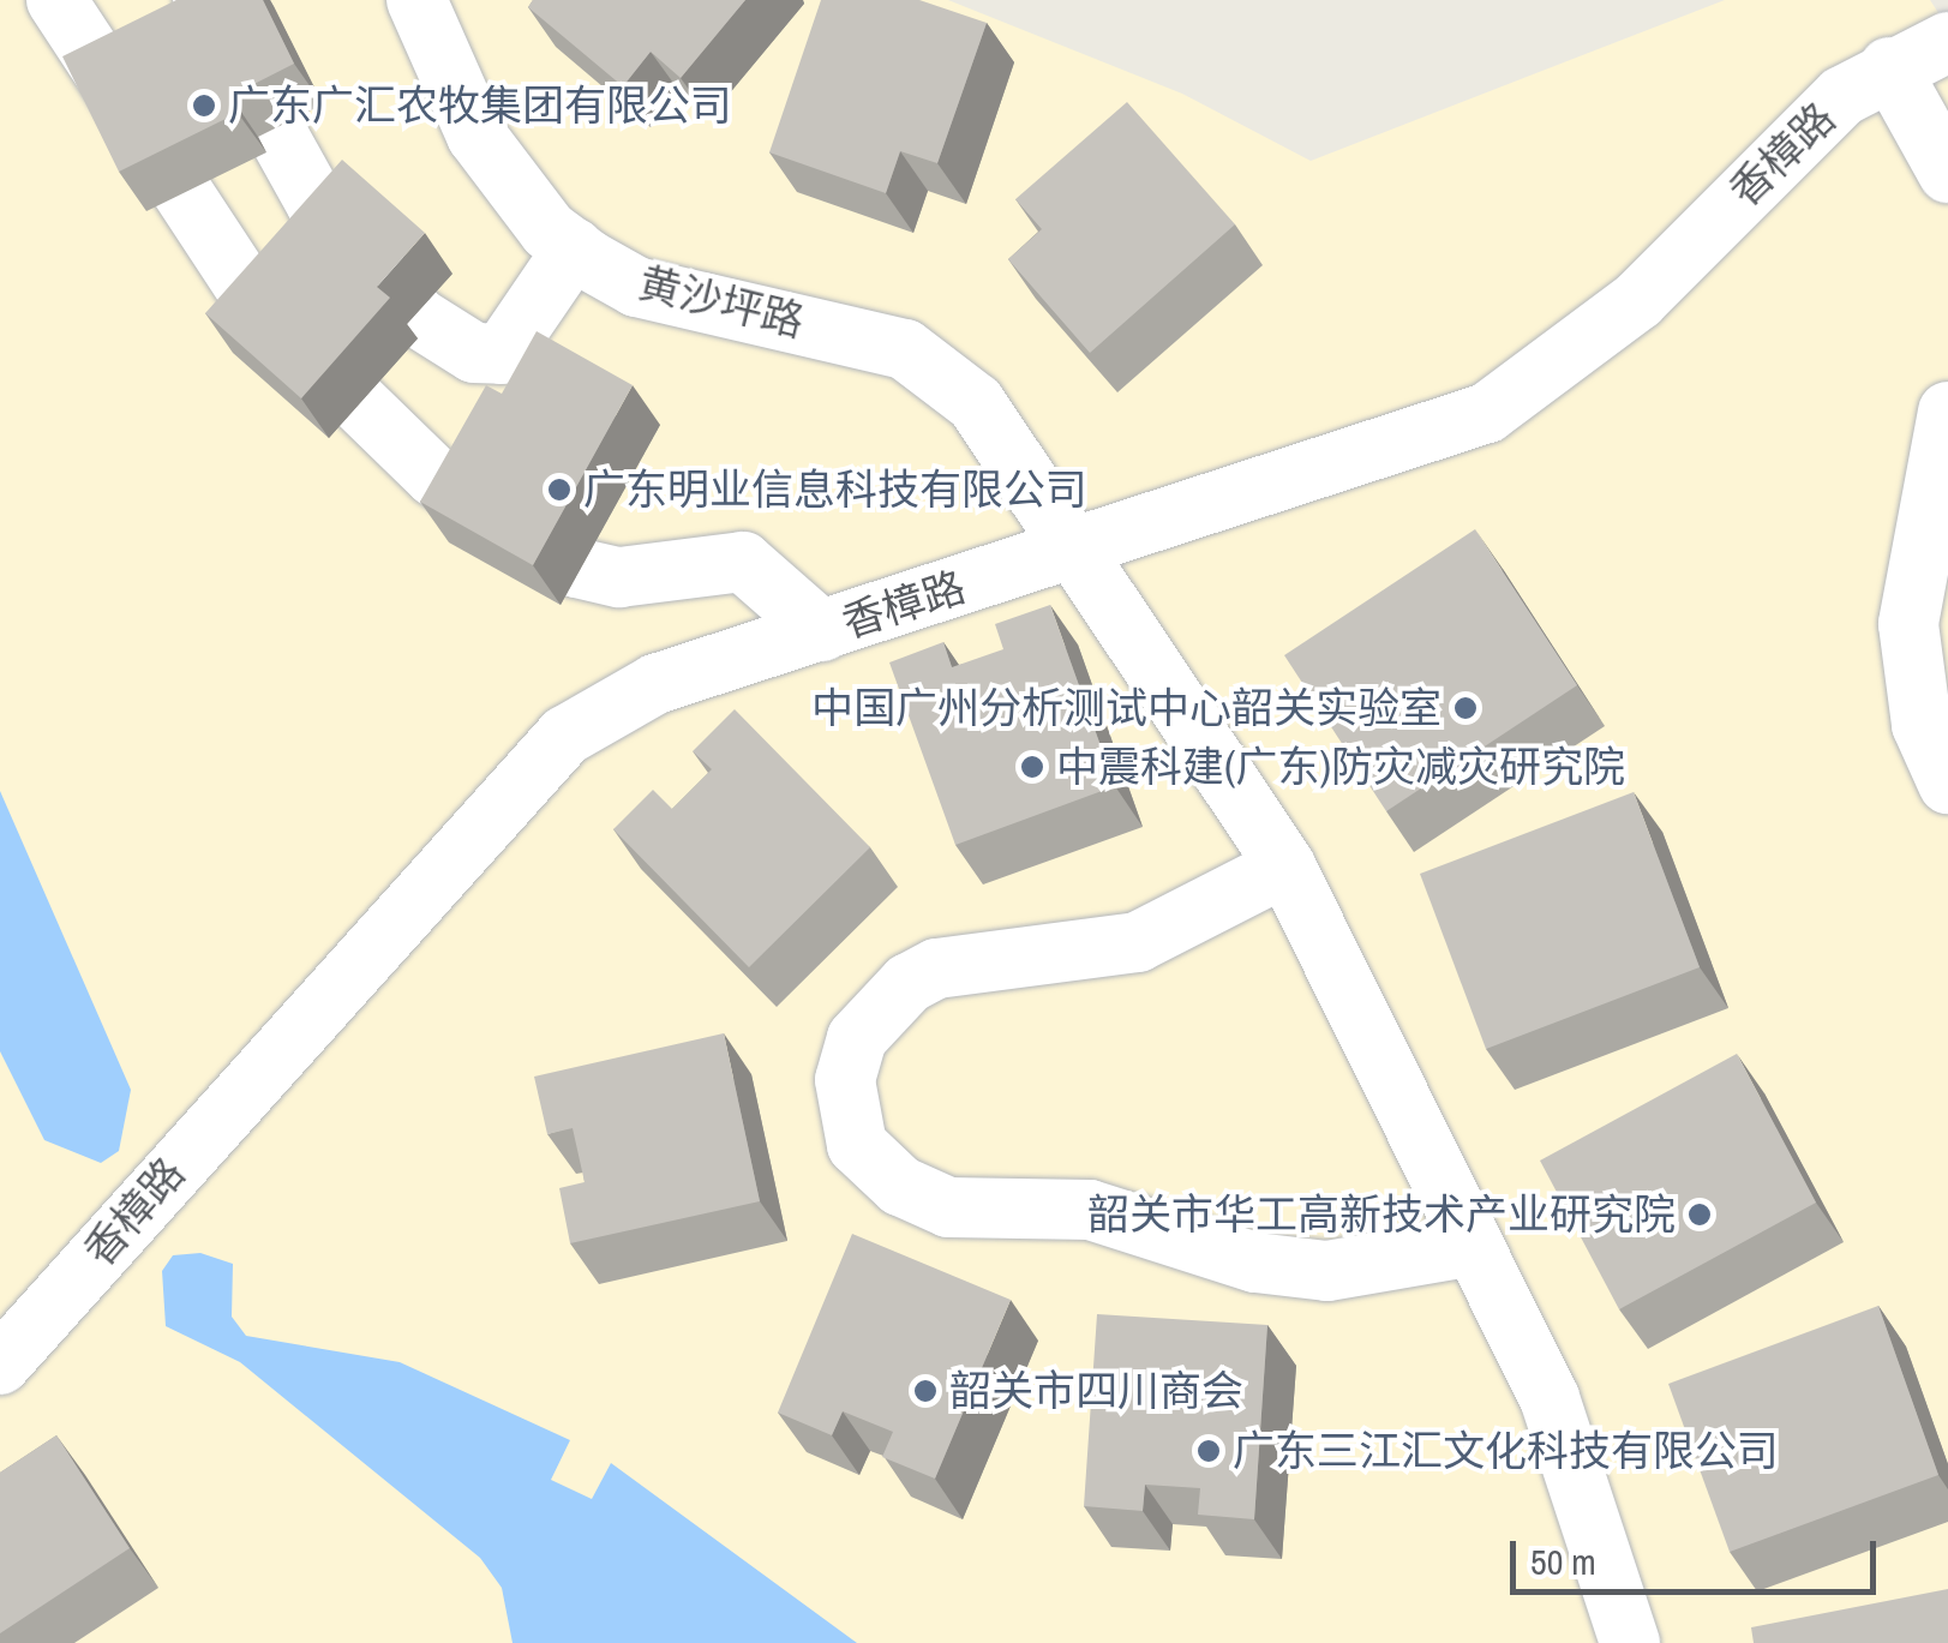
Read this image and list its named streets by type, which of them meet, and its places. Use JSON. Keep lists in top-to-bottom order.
{
  "streets": {
    "street": ["香樟路", "黄沙坪路"]
  },
  "crossings": [
    ["香樟路", "黄沙坪路"]
  ],
  "places": [
    "广东广汇农牧集团有限公司",
    "广东明业信息科技有限公司",
    "中国广州分析测试中心韶关实验室",
    "中震科建(广东)防灾减灾研究院",
    "韶关市华工高新技术产业研究院",
    "韶关市四川商会",
    "广东三江汇文化科技有限公司"
  ],
  "scale_bar": "50 m"
}
